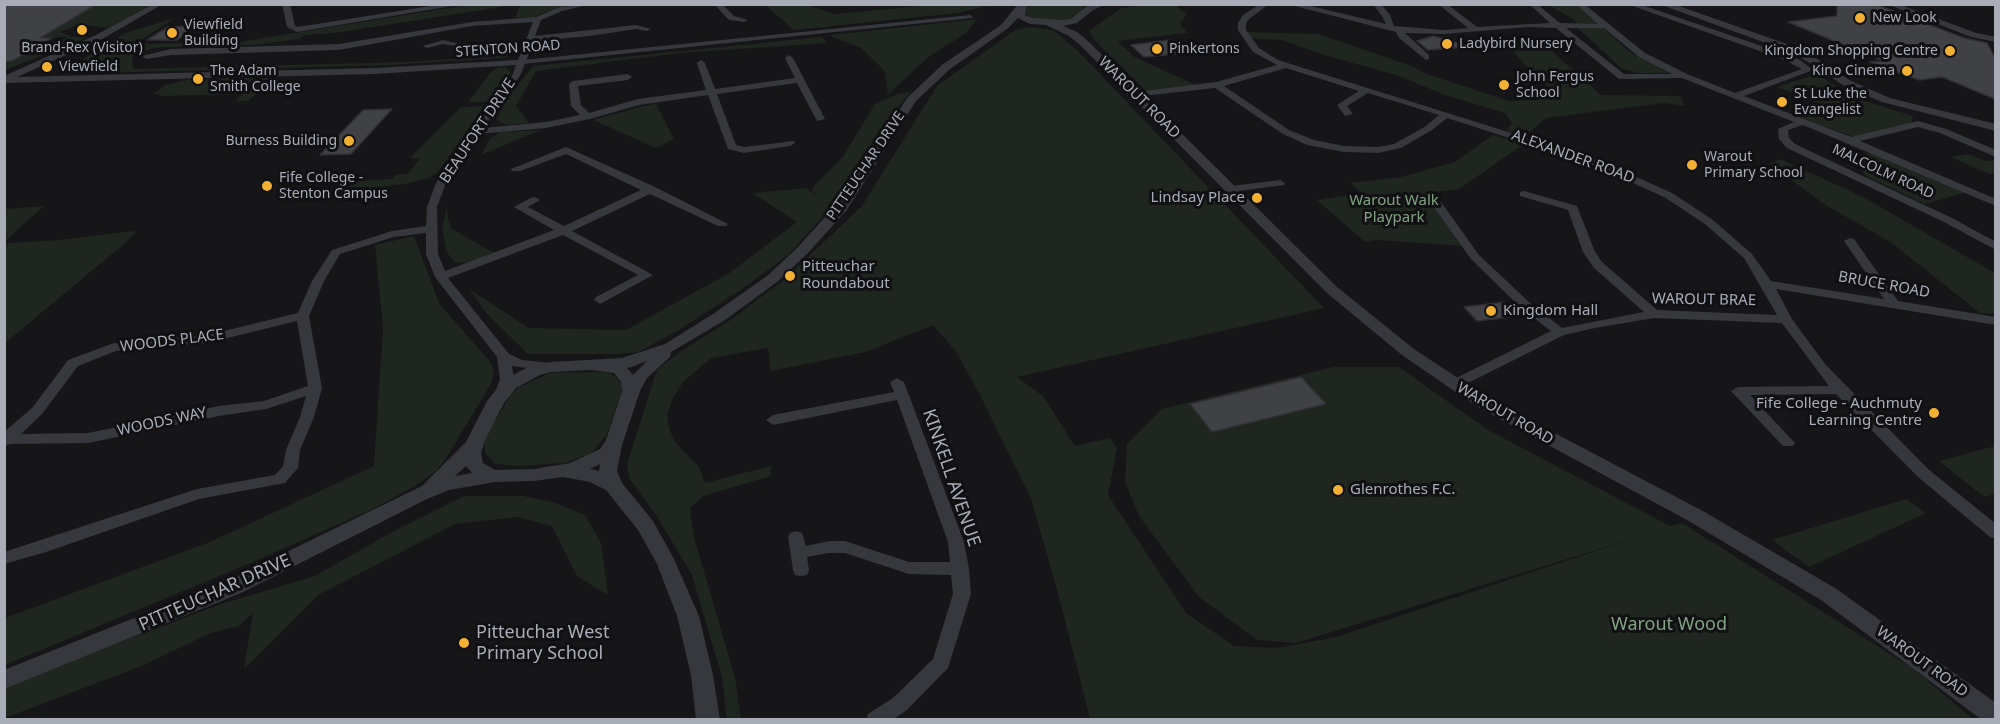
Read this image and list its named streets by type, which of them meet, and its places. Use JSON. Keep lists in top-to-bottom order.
{
  "streets": {
    "street": [
      "STENTON ROAD",
      "WAROUT ROAD",
      "BEAUFORT DRIVE",
      "ALEXANDER ROAD",
      "PITTEUCHAR DRIVE",
      "MALCOLM ROAD",
      "BRUCE ROAD",
      "WAROUT BRAE",
      "WOODS PLACE",
      "WOODS WAY",
      "KINKELL AVENUE"
    ]
  },
  "crossings": [
    ["STENTON ROAD", "BEAUFORT DRIVE"],
    ["WAROUT ROAD", "WAROUT BRAE"],
    ["ALEXANDER ROAD", "BRUCE ROAD"],
    ["ALEXANDER ROAD", "WAROUT BRAE"],
    ["WOODS PLACE", "WOODS WAY"]
  ],
  "parks": ["Warout Walk Playpark", "Warout Wood"],
  "places": [
    "New Look",
    "Brand-Rex (Visitor)",
    "Viewfield Building",
    "Ladybird Nursery",
    "Pinkertons",
    "Kingdom Shopping Centre",
    "Viewfield",
    "Kino Cinema",
    "The Adam Smith College",
    "John Fergus School",
    "St Luke the Evangelist",
    "Burness Building",
    "Warout Primary School",
    "Fife College - Stenton Campus",
    "Lindsay Place",
    "Pitteuchar Roundabout",
    "Kingdom Hall",
    "Fife College - Auchmuty Learning Centre",
    "Glenrothes F.C.",
    "Pitteuchar West Primary School"
  ]
}
